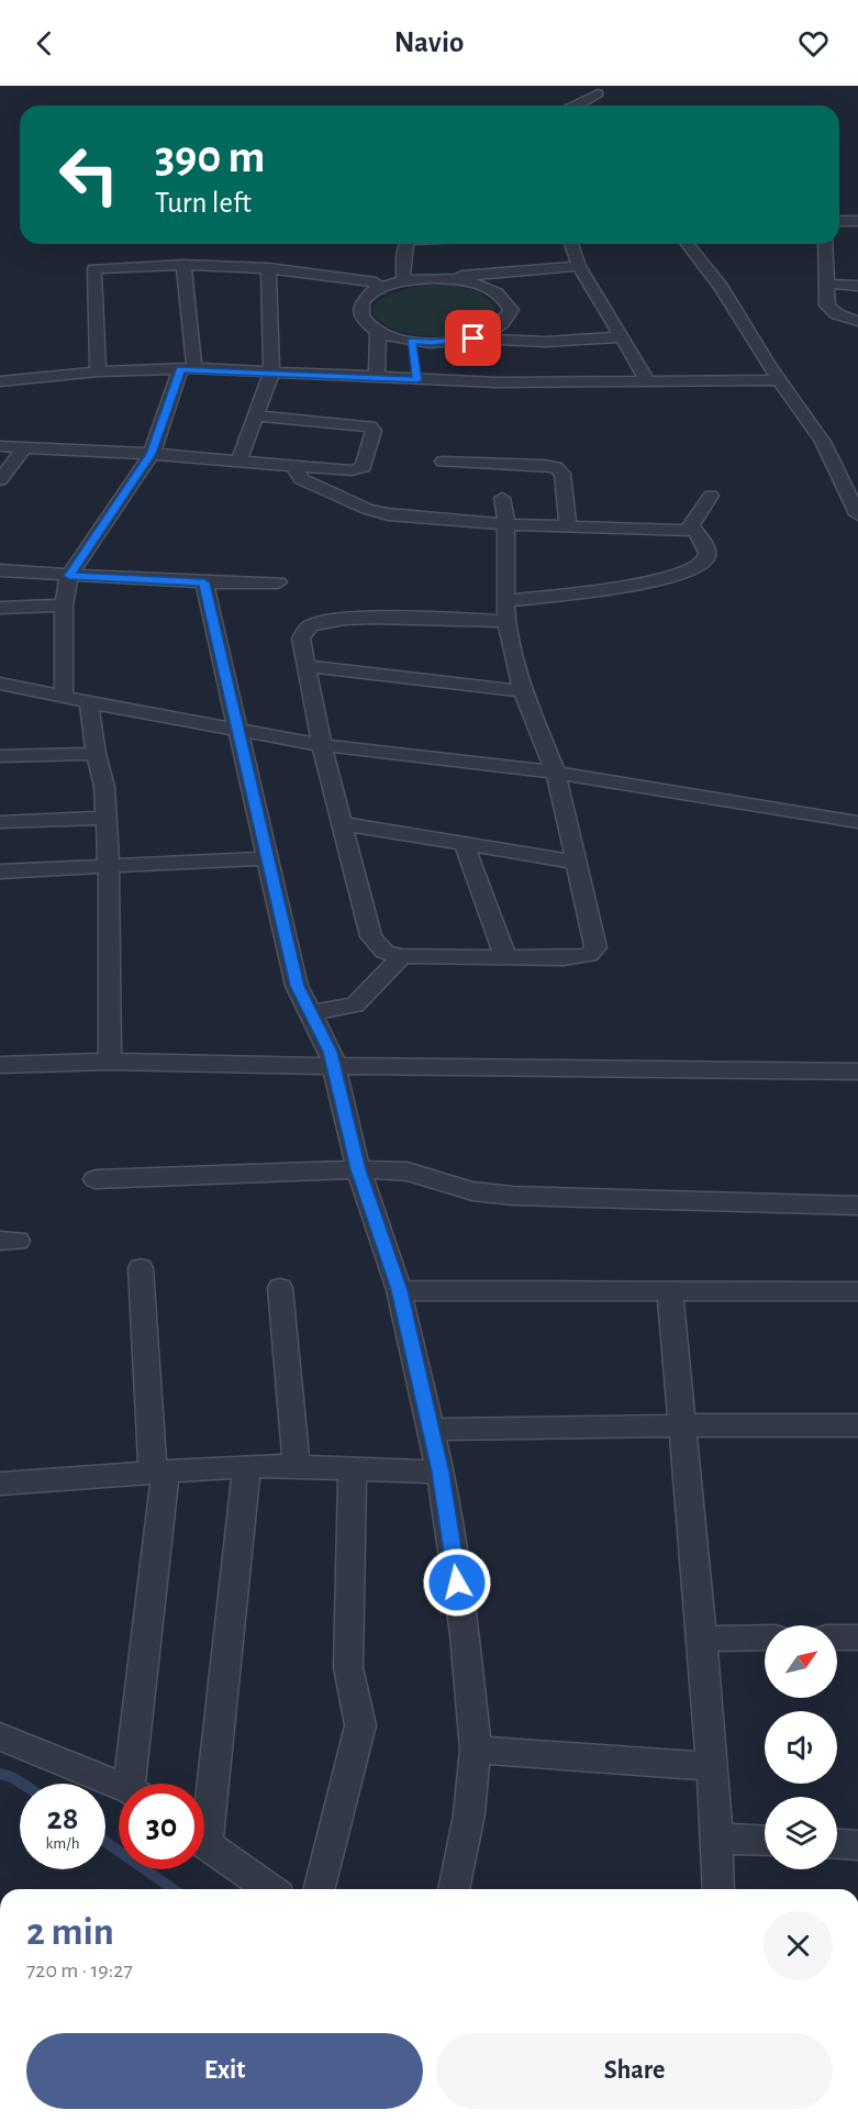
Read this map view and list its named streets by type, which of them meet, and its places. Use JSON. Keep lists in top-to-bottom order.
{
  "north": "top right",
  "page": {
    "header": "Navio",
    "turn": ["390 m", "Turn left"],
    "speed": "28 km/h",
    "limit": "30",
    "heading": ["2 min", "720 m · 19:27"],
    "buttons": ["Exit", "Share"]
  }
}
